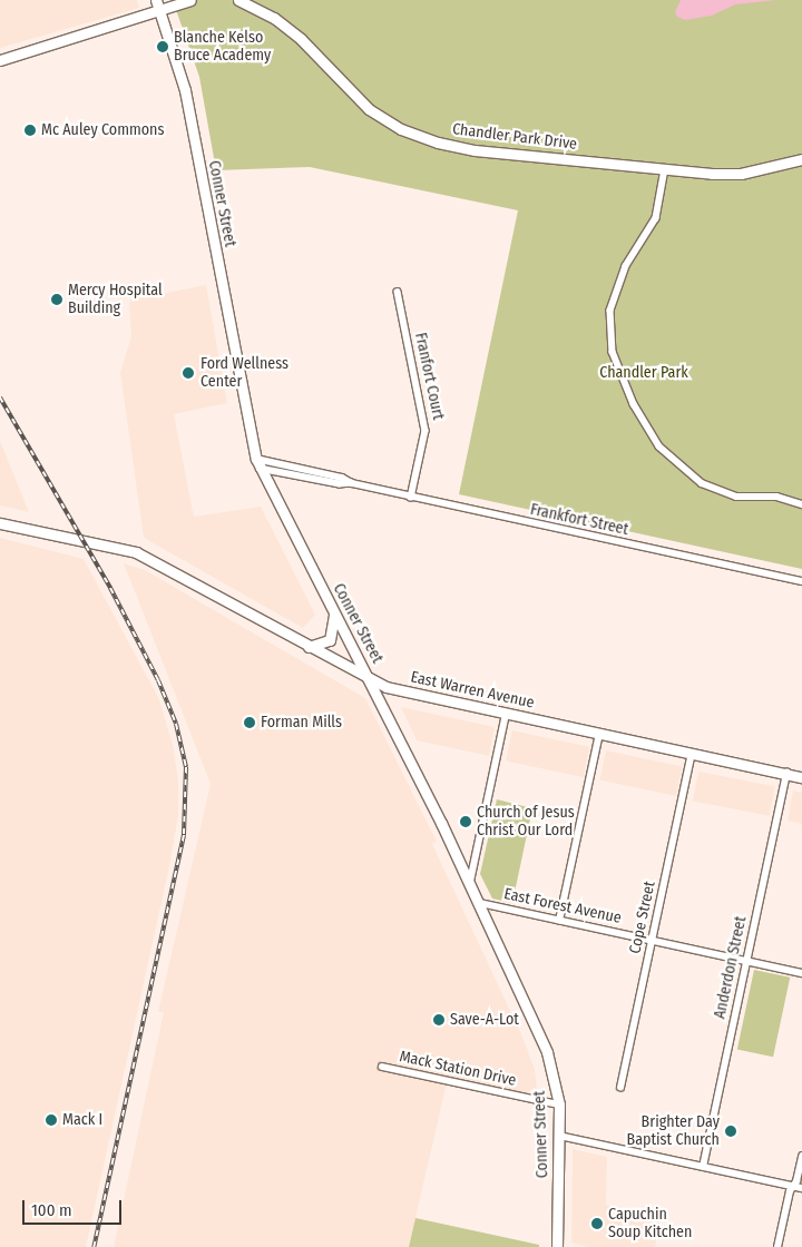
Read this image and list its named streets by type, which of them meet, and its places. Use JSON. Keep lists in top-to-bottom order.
{
  "streets": {
    "main road": ["Chandler Park Drive", "Conner Street", "East Warren Avenue"],
    "street": [
      "Franfort Court",
      "Frankfort Street",
      "East Forest Avenue",
      "Cope Street",
      "Anderdon Street",
      "Mack Station Drive"
    ]
  },
  "crossings": [
    ["Conner Street", "East Warren Avenue"],
    ["Conner Street", "East Forest Avenue"],
    ["Conner Street", "Mack Station Drive"],
    ["Franfort Court", "Frankfort Street"],
    ["East Warren Avenue", "Cope Street"],
    ["East Warren Avenue", "Anderdon Street"],
    ["East Forest Avenue", "Cope Street"],
    ["East Forest Avenue", "Anderdon Street"]
  ],
  "parks": ["Chandler Park"],
  "places": [
    "Blanche Kelso Bruce Academy",
    "Mc Auley Commons",
    "Mercy Hospital Building",
    "Ford Wellness Center",
    "Forman Mills",
    "Church of Jesus Christ Our Lord",
    "Save-A-Lot",
    "Mack I",
    "Brighter Day Baptist Church",
    "Capuchin Soup Kitchen"
  ],
  "scale_bar": "100 m"
}
